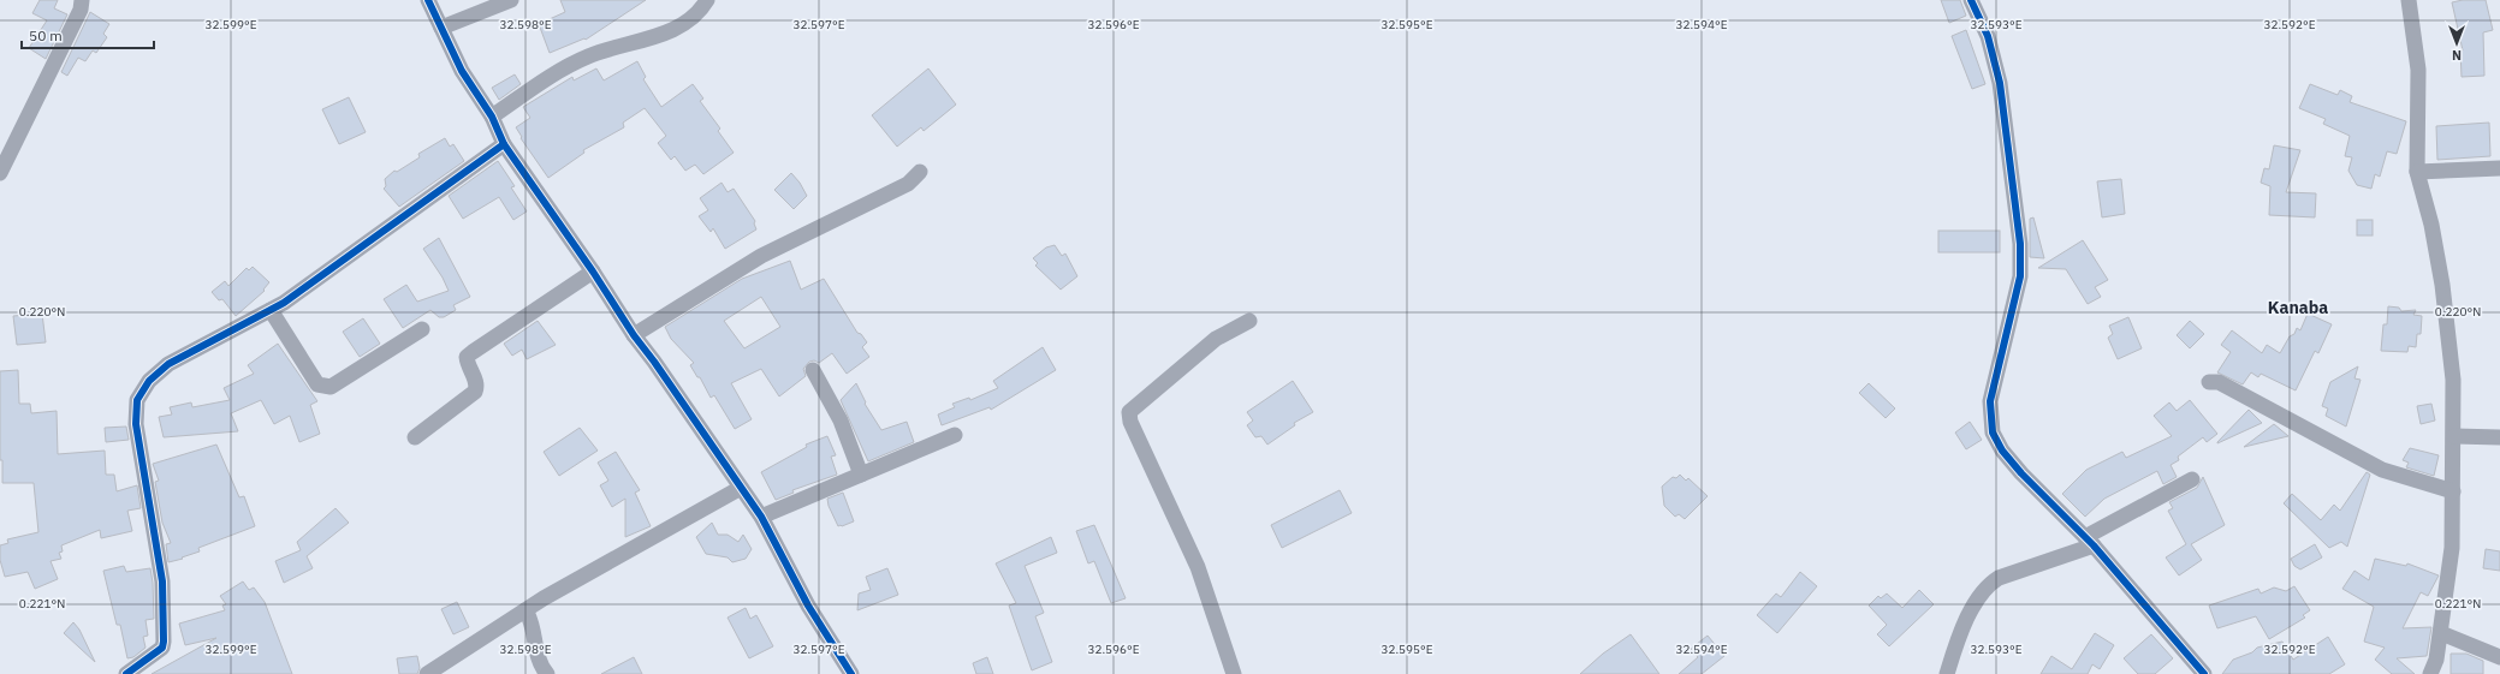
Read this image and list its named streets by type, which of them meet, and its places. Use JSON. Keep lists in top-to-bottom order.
{
  "districts": ["Kanaba"],
  "scale_bar": "50 m",
  "north": "bottom",
  "coordinates": [
    "32.599°E",
    "32.598°E",
    "32.597°E",
    "32.596°E",
    "32.595°E",
    "32.594°E",
    "32.593°E",
    "32.592°E",
    "0.220°N",
    "0.221°N"
  ]
}
